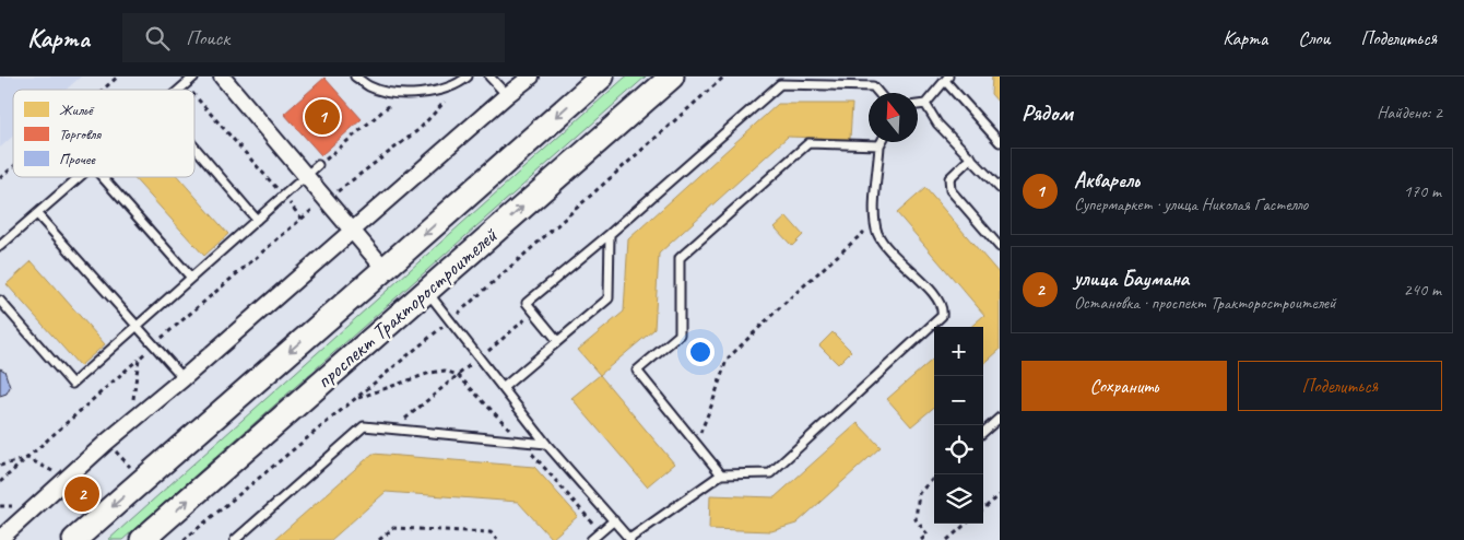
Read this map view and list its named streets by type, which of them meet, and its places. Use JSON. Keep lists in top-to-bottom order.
{
  "streets": {
    "main road": ["проспект Тракторостроителей"]
  },
  "legend": ["Жильё", "Торговля", "Прочее"],
  "north": "top",
  "page": {
    "header": "Карта",
    "search": "Поиск",
    "nav": ["Карта", "Слои", "Поделиться"],
    "heading": ["Рядом", "Найдено: 2"],
    "pins": ["1", "2"],
    "list": [
      {
        "mark": "1",
        "name": "Акварель",
        "note": "Супермаркет · улица Николая Гастелло",
        "value": "170 m"
      },
      {
        "mark": "2",
        "name": "улица Баумана",
        "note": "Остановка · проспект Тракторостроителей",
        "value": "240 m"
      }
    ],
    "map_buttons": ["+", "−"],
    "buttons": ["Сохранить", "Поделиться"]
  }
}
